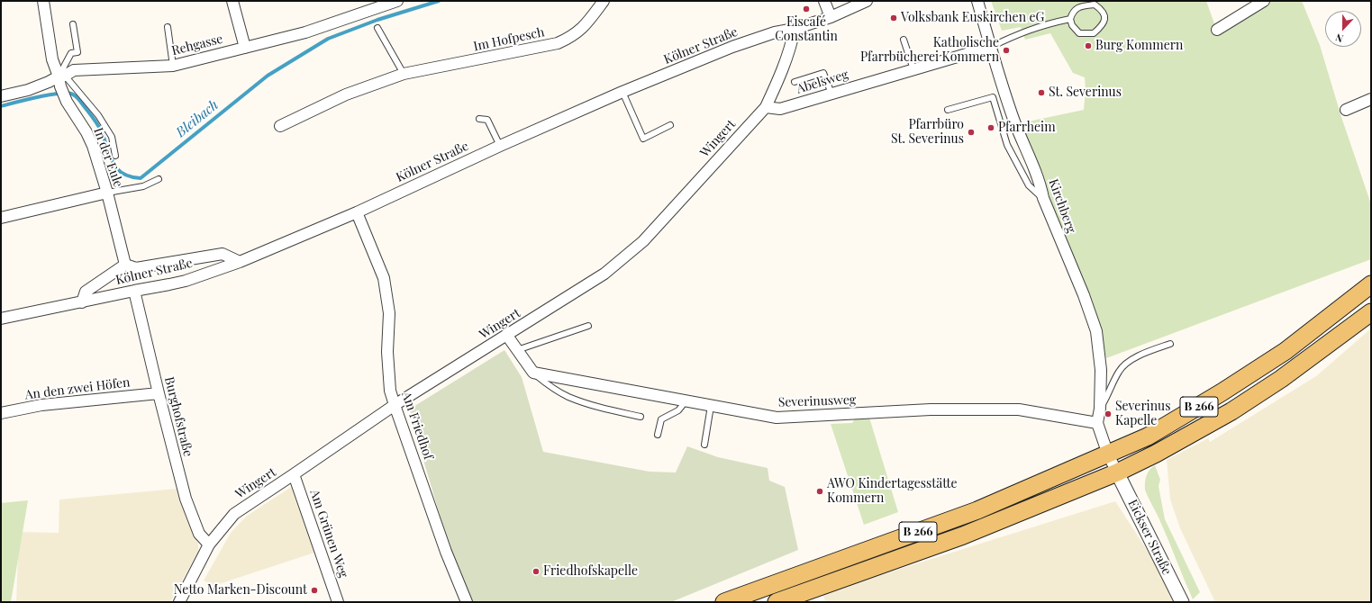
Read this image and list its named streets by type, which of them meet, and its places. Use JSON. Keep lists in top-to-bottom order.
{
  "streets": {
    "main road": ["B 266"],
    "street": [
      "Im Hofpesch",
      "Rehgasse",
      "Kölner Straße",
      "Abelsweg",
      "Wingert",
      "In der Eule",
      "Kirchberg",
      "An den zwei Höfen",
      "Severinusweg",
      "Burghofstraße",
      "Am Friedhof",
      "Am Grünen Weg",
      "Eickser Straße"
    ]
  },
  "crossings": [
    ["Rehgasse", "In der Eule"],
    ["Kölner Straße", "Wingert"],
    ["Kölner Straße", "Burghofstraße"],
    ["Kölner Straße", "Am Friedhof"],
    ["Abelsweg", "Wingert"],
    ["Abelsweg", "Kirchberg"],
    ["Wingert", "Burghofstraße"],
    ["Wingert", "Am Friedhof"],
    ["Wingert", "Am Grünen Weg"],
    ["Kirchberg", "Severinusweg"],
    ["An den zwei Höfen", "Burghofstraße"],
    ["B 266", "Eickser Straße"]
  ],
  "water": ["Bleibach"],
  "places": [
    "Eiscafé Constantin",
    "Volksbank Euskirchen eG",
    "Burg Kommern",
    "Katholische Pfarrbücherei Kommern",
    "St. Severinus",
    "Pfarrheim",
    "Pfarrbüro St. Severinus",
    "Severinus Kapelle",
    "AWO Kindertagesstätte Kommern",
    "Friedhofskapelle",
    "Netto Marken-Discount"
  ],
  "north": "bottom"
}
